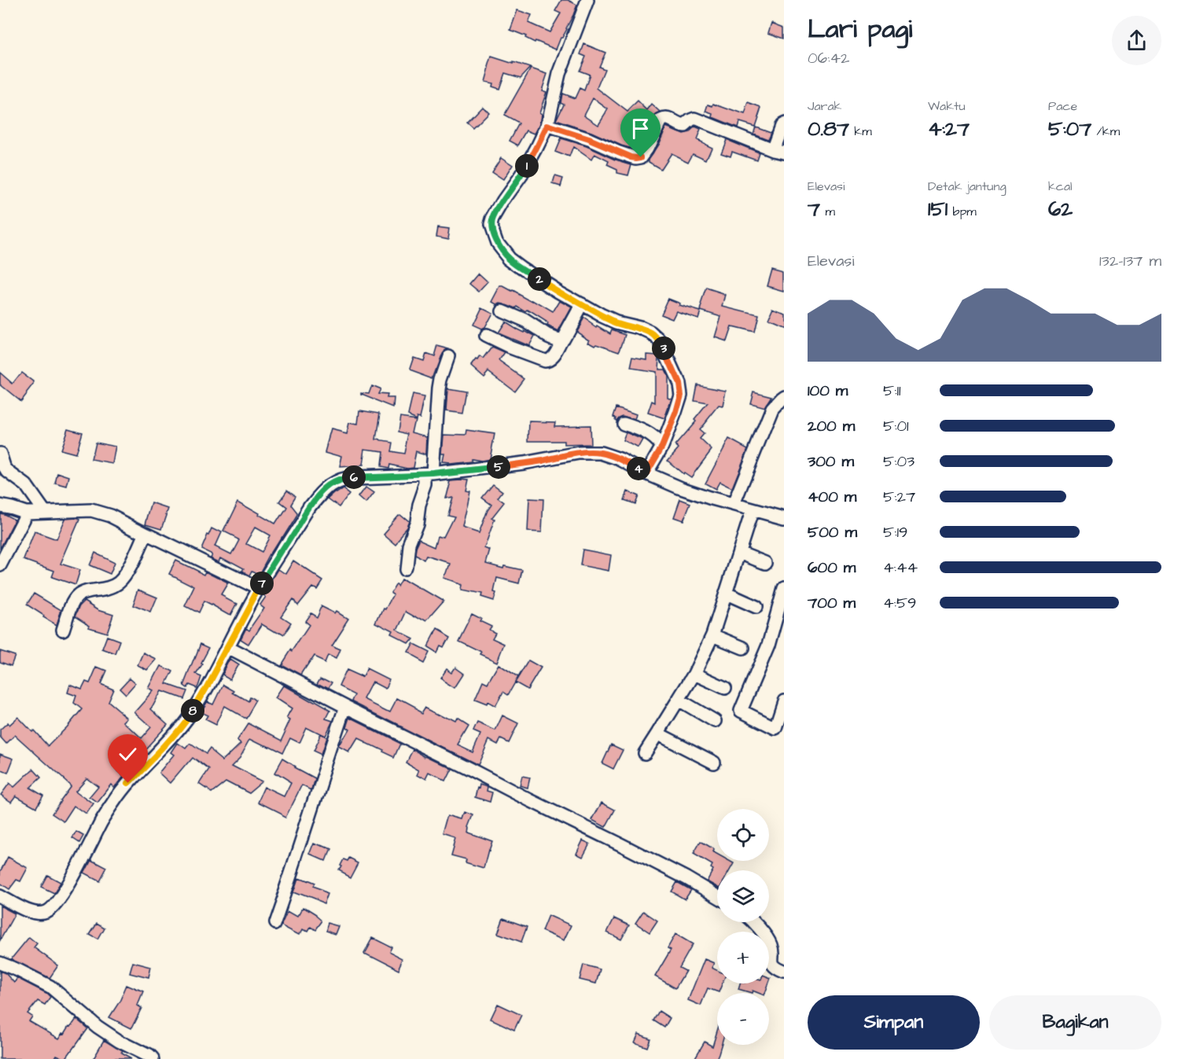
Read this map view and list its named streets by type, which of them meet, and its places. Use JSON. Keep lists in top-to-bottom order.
{
  "page": {
    "heading": ["Lari pagi", "06:42"],
    "stats": [
      ["Jarak", "0.87 km"],
      ["Waktu", "4:27"],
      ["Pace", "5:07 /km"],
      ["Elevasi", "7 m"],
      ["Detak jantung", "151 bpm"],
      ["kcal", "62"]
    ],
    "pins": [
      "1",
      "2",
      "3",
      "5",
      "4",
      "6",
      "7",
      "8"
    ],
    "chart": ["Elevasi", "132–137 m"],
    "list": [
      {
        "name": "100 m",
        "note": "5:11"
      },
      {
        "name": "200 m",
        "note": "5:01"
      },
      {
        "name": "300 m",
        "note": "5:03"
      },
      {
        "name": "400 m",
        "note": "5:27"
      },
      {
        "name": "500 m",
        "note": "5:19"
      },
      {
        "name": "600 m",
        "note": "4:44"
      },
      {
        "name": "700 m",
        "note": "4:59"
      }
    ],
    "map_buttons": ["+", "−"],
    "buttons": ["Simpan", "Bagikan"]
  }
}
